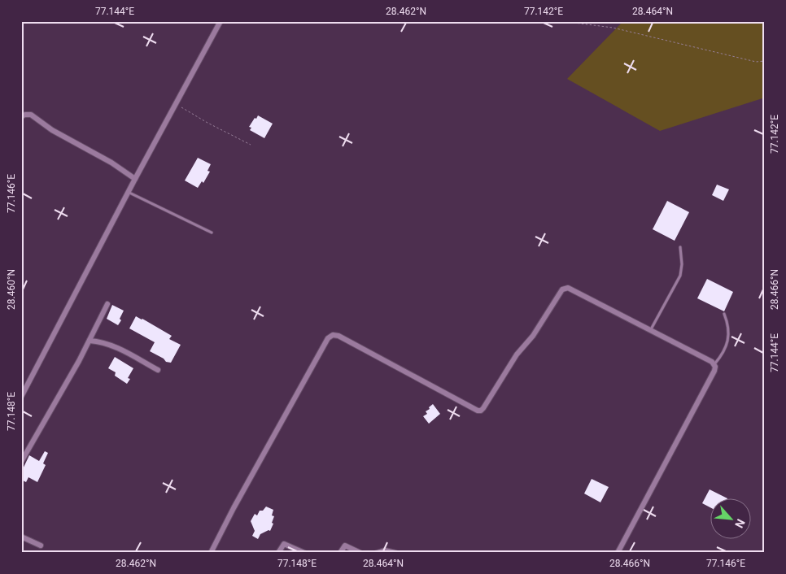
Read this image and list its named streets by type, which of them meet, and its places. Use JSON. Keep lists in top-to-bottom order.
{
  "north": "bottom right",
  "coordinates": [
    "77.144°E",
    "28.462°N",
    "77.142°E",
    "28.464°N",
    "77.146°E",
    "28.460°N",
    "28.466°N",
    "77.148°E"
  ]
}
